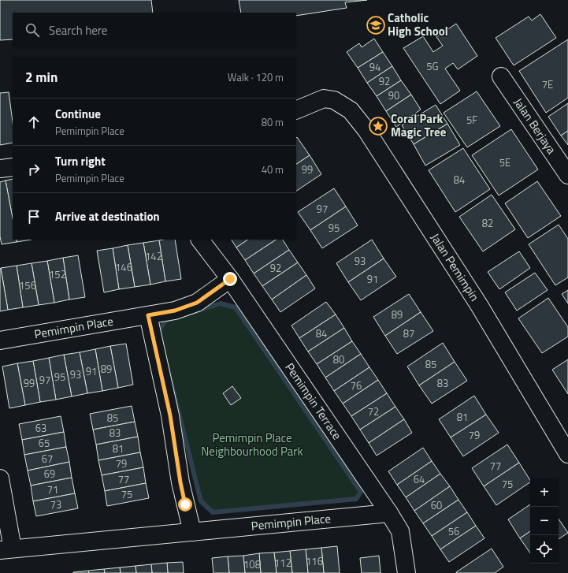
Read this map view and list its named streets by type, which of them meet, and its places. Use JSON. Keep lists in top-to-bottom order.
{
  "streets": {
    "street": [
      "Jalan Berjaya",
      "Jalan Pemimpin",
      "Pemimpin Place",
      "Pemimpin Terrace"
    ]
  },
  "crossings": [
    ["Pemimpin Place", "Pemimpin Terrace"]
  ],
  "parks": ["Pemimpin Place Neighbourhood Park"],
  "places": {
    "school or university": ["Catholic High School"],
    "place": ["Coral Park Magic Tree"]
  },
  "house_numbers": [
    "5G",
    "94",
    "92",
    "7E",
    "90",
    "5F",
    "5E",
    "99",
    "84",
    "97",
    "82",
    "95",
    "142",
    "93",
    "146",
    "92",
    "152",
    "91",
    "156",
    "89",
    "84",
    "87",
    "80",
    "85",
    "89",
    "91",
    "93",
    "95",
    "97",
    "99",
    "83",
    "76",
    "72",
    "81",
    "85",
    "63",
    "83",
    "79",
    "65",
    "81",
    "67",
    "79",
    "77",
    "69",
    "77",
    "64",
    "75",
    "71",
    "75",
    "73",
    "60",
    "56",
    "116",
    "112",
    "108"
  ],
  "page": {
    "search": "Search here",
    "heading": ["2 min", "Walk · 120 m"],
    "list": [
      ["Continue", "Pemimpin Place", "80 m"],
      ["Turn right", "Pemimpin Place", "40 m"],
      "Arrive at destination"
    ],
    "map_buttons": ["+", "−"]
  }
}
